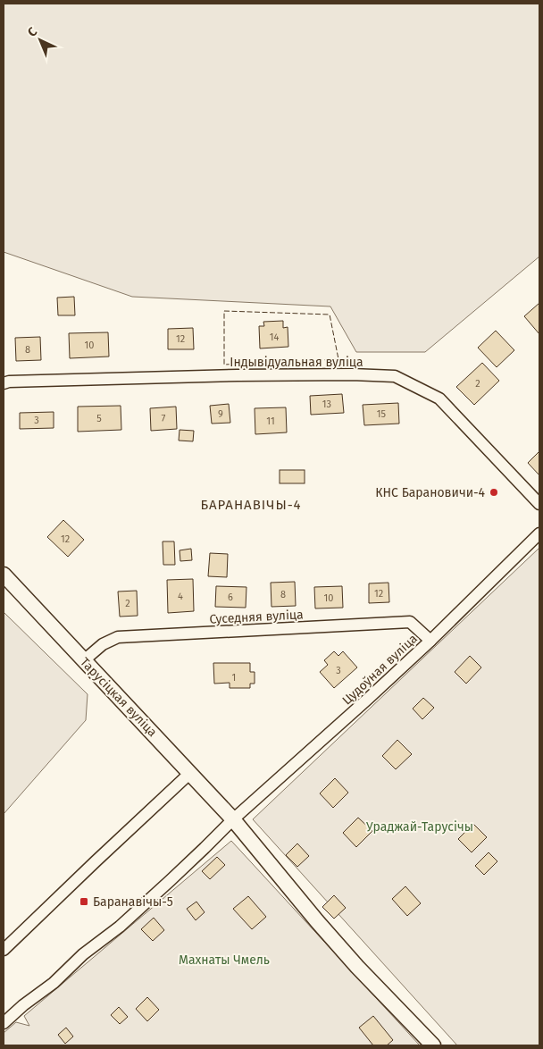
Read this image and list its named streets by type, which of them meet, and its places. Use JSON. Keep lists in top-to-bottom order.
{
  "streets": {
    "street": [
      "Індывідуальная вуліца",
      "Суседняя вуліца",
      "Цудоўная вуліца",
      "Тарусіцкая вуліца"
    ]
  },
  "crossings": [
    ["Суседняя вуліца", "Цудоўная вуліца"],
    ["Суседняя вуліца", "Тарусіцкая вуліца"],
    ["Цудоўная вуліца", "Тарусіцкая вуліца"]
  ],
  "districts": ["БАРАНАВІЧЫ-4"],
  "parks": ["Ураджай-Тарусічы", "Махнаты Чмель"],
  "places": {
    "other": ["КНС Барановичи-4"],
    "transit": ["Баранавічы-5"]
  },
  "house_numbers": [
    "14",
    "12",
    "10",
    "8",
    "2",
    "13",
    "9",
    "15",
    "5",
    "7",
    "3",
    "11",
    "12",
    "12",
    "8",
    "4",
    "6",
    "10",
    "2",
    "3",
    "1"
  ],
  "north": "top left"
}
